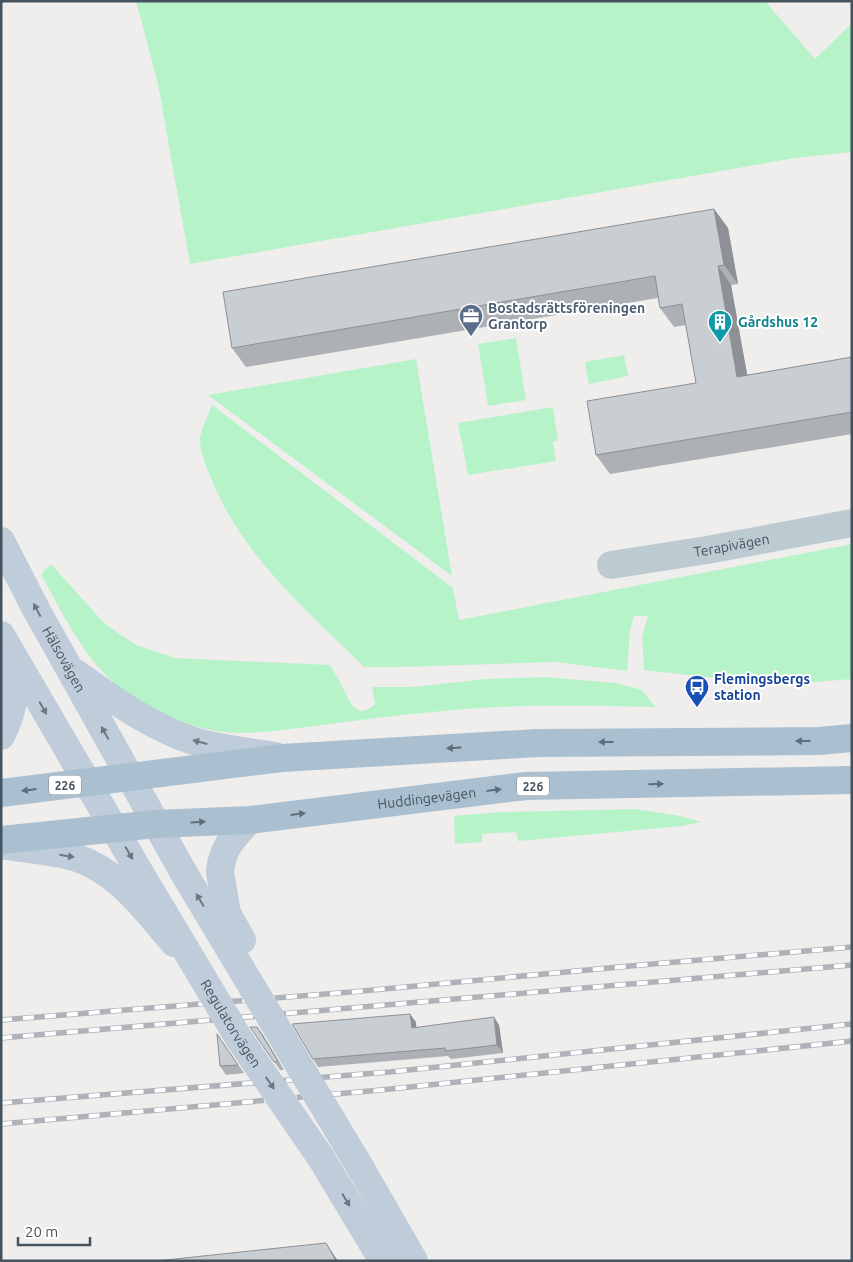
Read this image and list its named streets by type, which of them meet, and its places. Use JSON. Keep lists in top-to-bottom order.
{
  "streets": {
    "main road": ["226", "Huddingevägen"],
    "street": ["Terapivägen", "Hälsovägen", "Regulatorvägen"]
  },
  "crossings": [
    ["Hälsovägen", "226"],
    ["226", "Regulatorvägen"],
    ["Huddingevägen", "Regulatorvägen"]
  ],
  "places": {
    "office": ["Bostadsrättsföreningen Grantorp"],
    "building": ["Gårdshus 12"],
    "bus stop": ["Flemingsbergs station"]
  },
  "scale_bar": "20 m"
}
